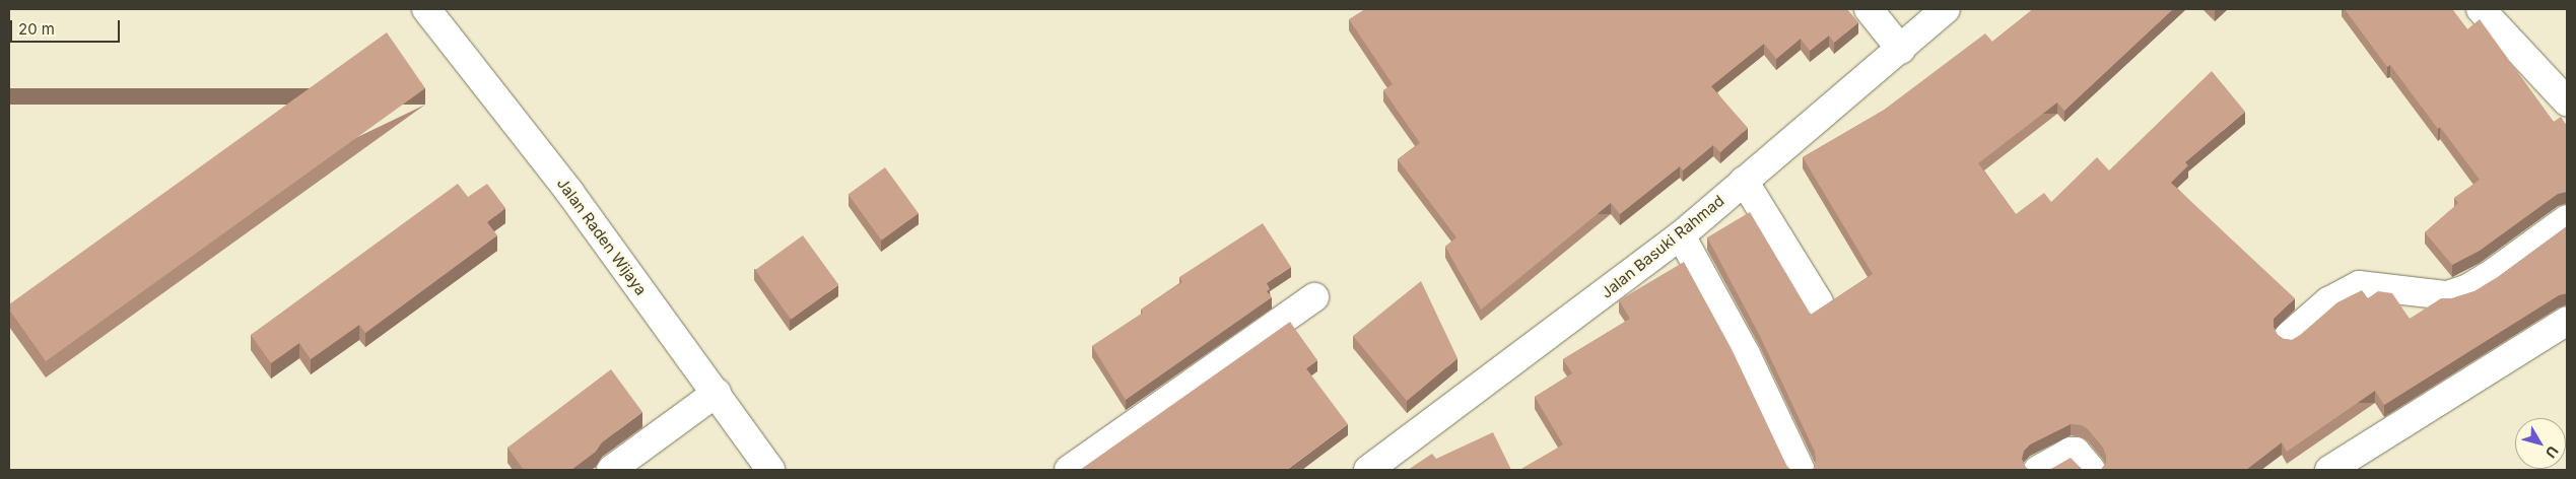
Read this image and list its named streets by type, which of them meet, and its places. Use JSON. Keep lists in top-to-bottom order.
{
  "streets": {
    "main road": ["Jalan Raden Wijaya", "Jalan Basuki Rahmad"]
  },
  "scale_bar": "20 m",
  "north": "bottom right"
}
